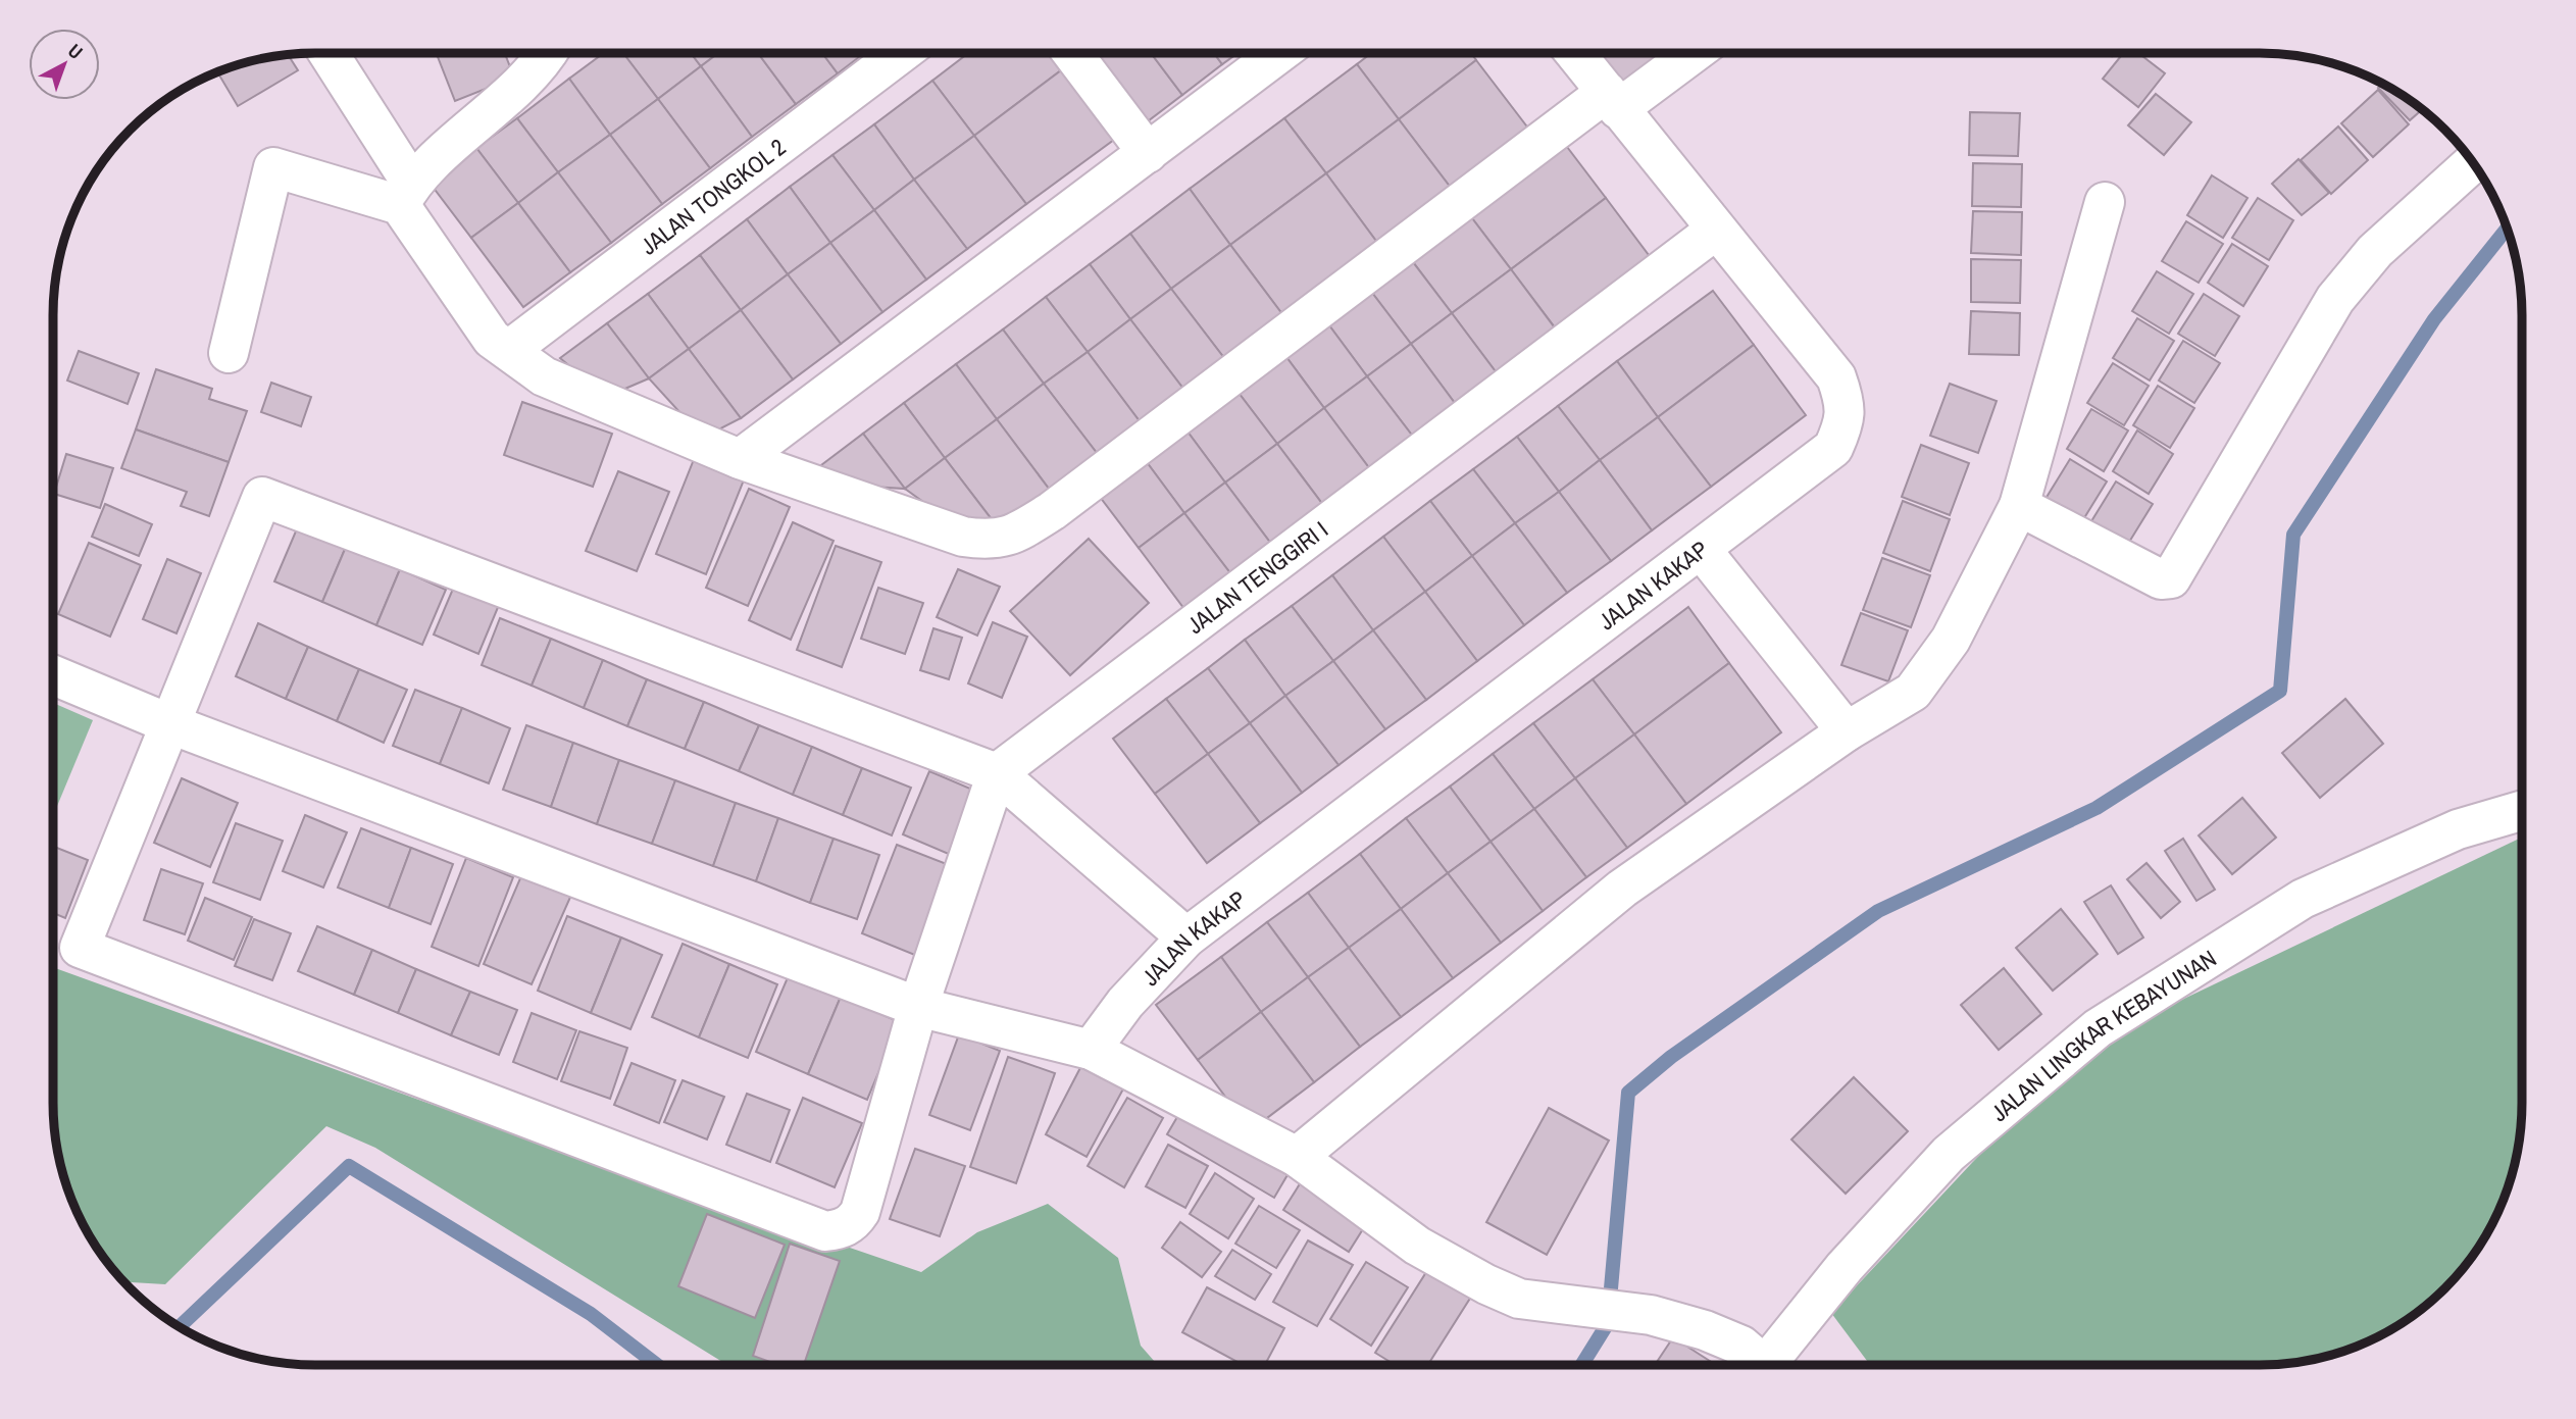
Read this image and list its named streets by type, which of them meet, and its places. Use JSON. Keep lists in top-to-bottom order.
{
  "streets": {
    "street": [
      "JALAN TONGKOL 2",
      "JALAN TENGGIRI I",
      "JALAN KAKAP",
      "JALAN LINGKAR KEBAYUNAN"
    ]
  },
  "crossings": [
    ["JALAN TENGGIRI I", "JALAN KAKAP"]
  ],
  "north": "top right"
}
